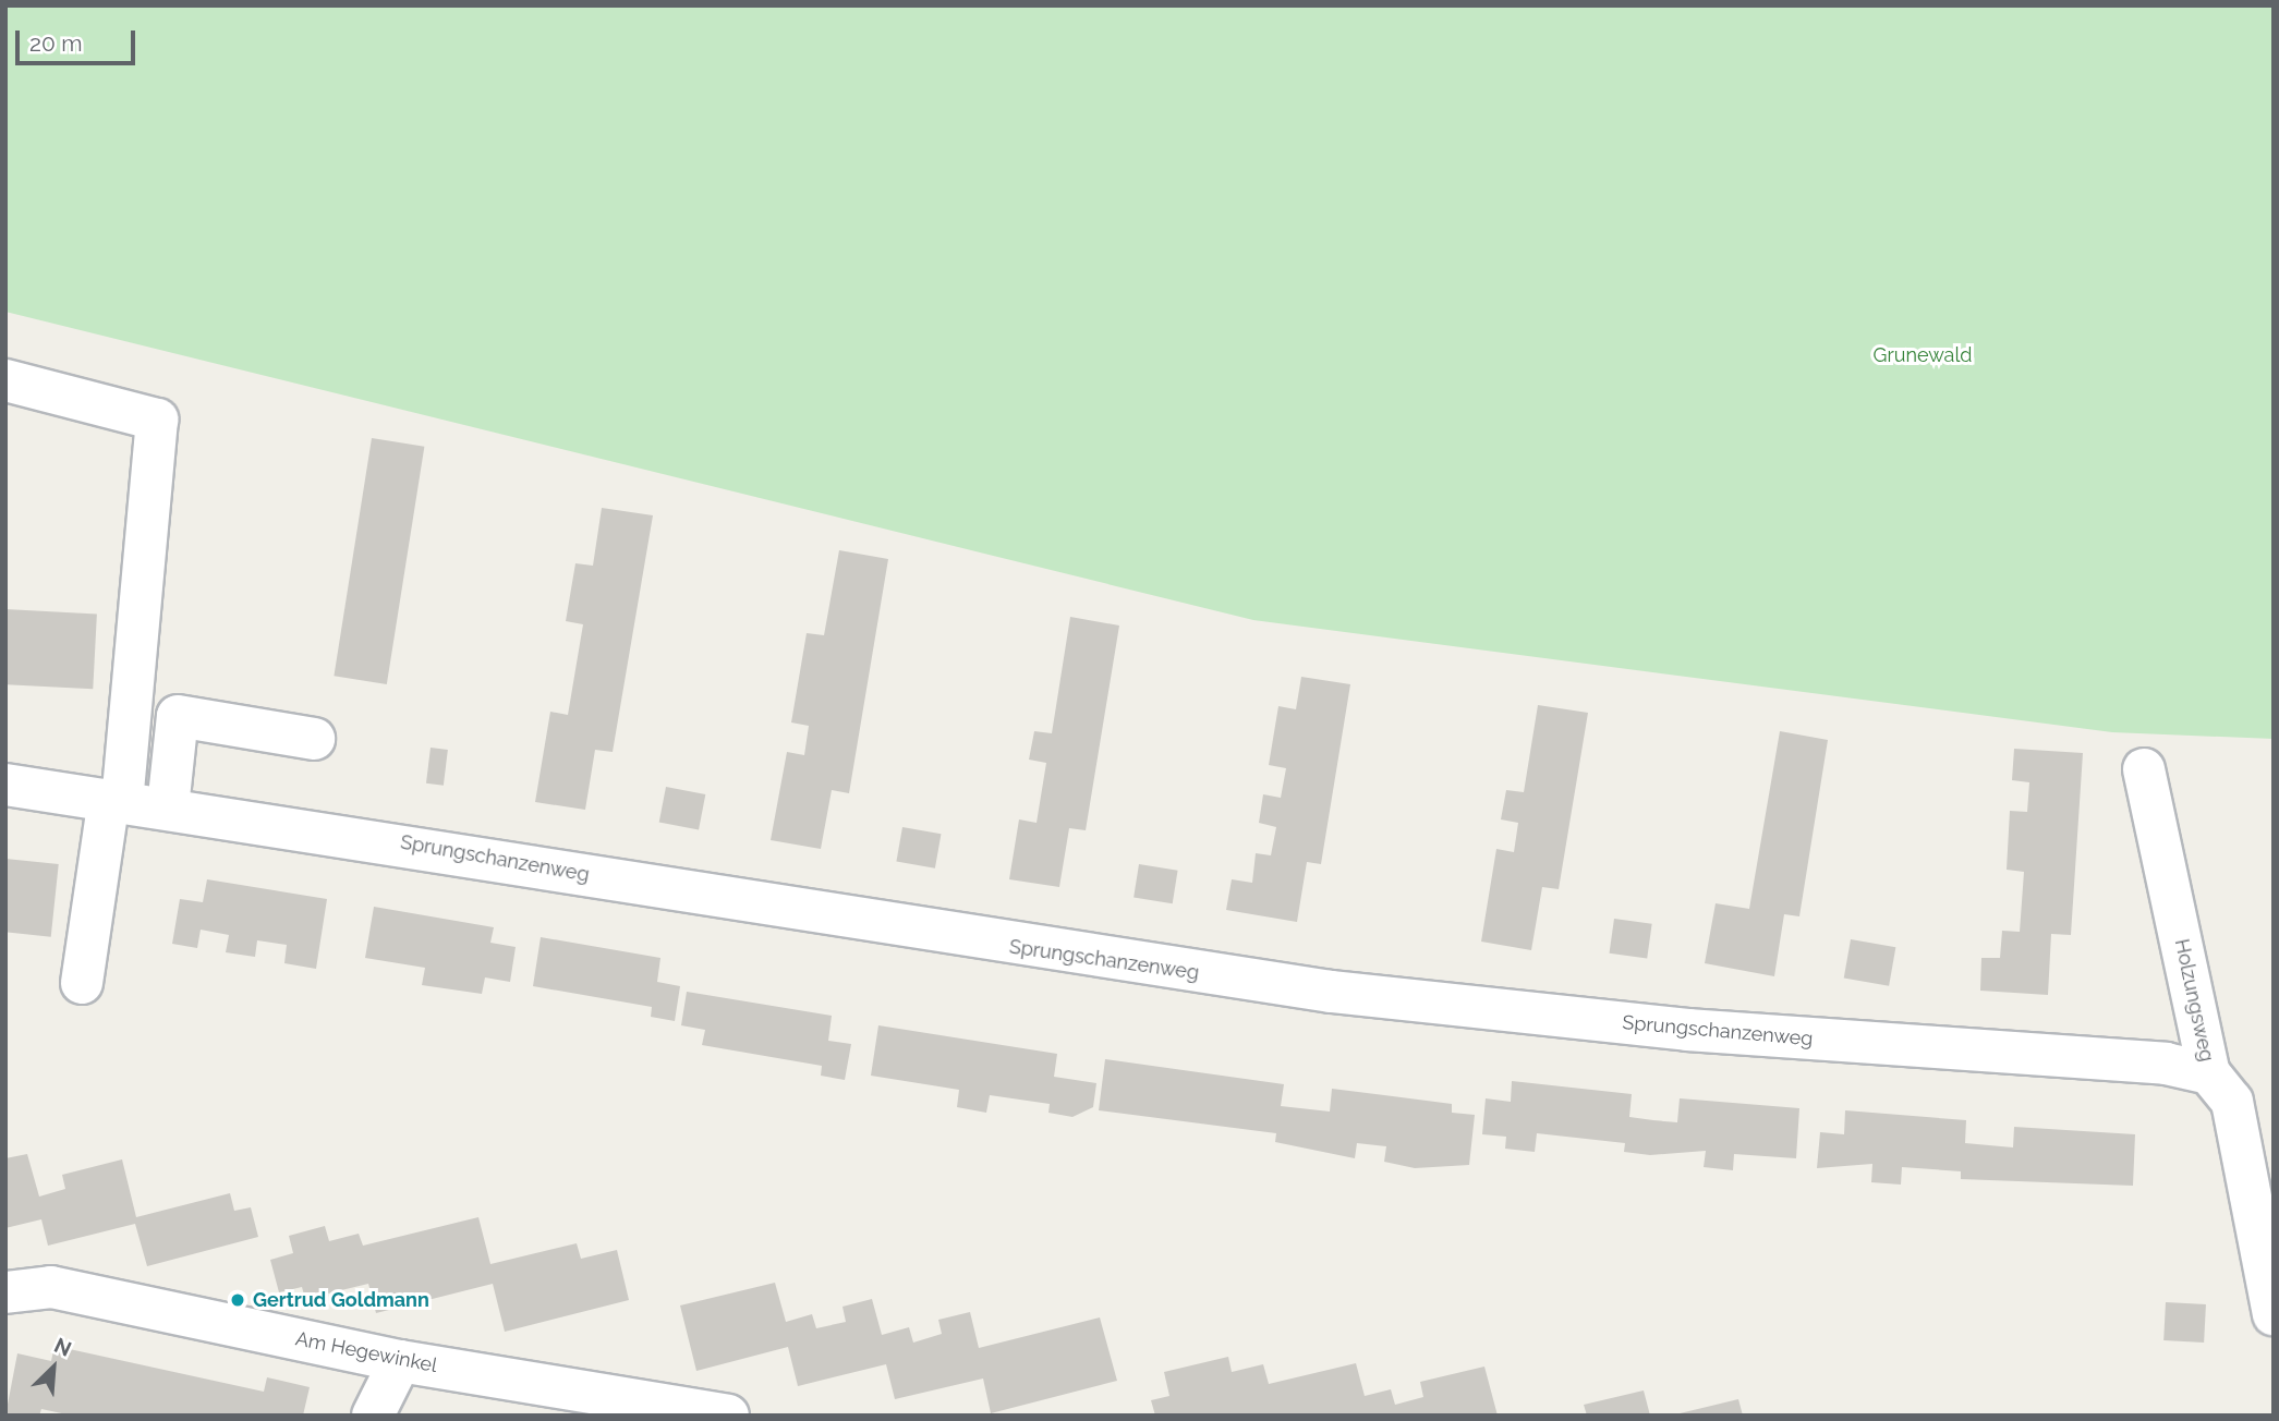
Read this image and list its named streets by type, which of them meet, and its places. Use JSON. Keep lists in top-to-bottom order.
{
  "streets": {
    "street": ["Sprungschanzenweg", "Holzungsweg", "Am Hegewinkel"]
  },
  "crossings": [
    ["Sprungschanzenweg", "Holzungsweg"]
  ],
  "parks": ["Grunewald"],
  "places": ["Gertrud Goldmann"],
  "scale_bar": "20 m",
  "north": "top right"
}
